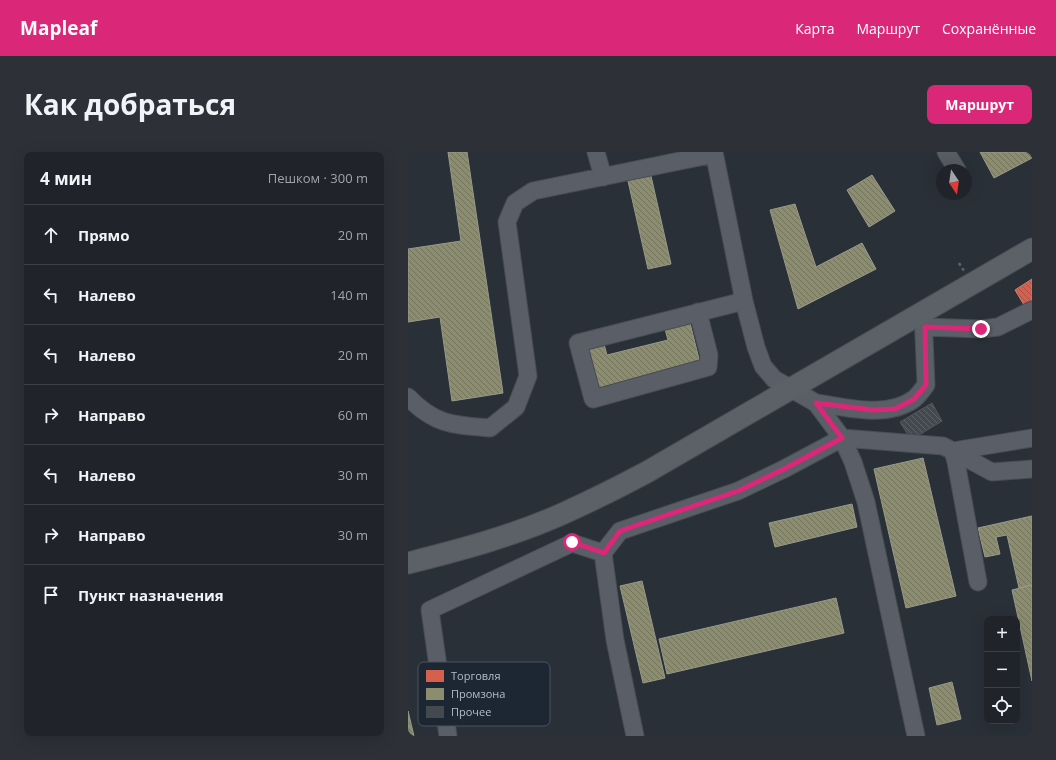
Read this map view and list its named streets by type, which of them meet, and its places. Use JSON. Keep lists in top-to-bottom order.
{
  "legend": ["Торговля", "Промзона", "Прочее"],
  "north": "bottom",
  "page": {
    "header": "Mapleaf",
    "nav": ["Карта", "Маршрут", "Сохранённые"],
    "title": "Как добраться",
    "buttons": "Маршрут",
    "heading": ["4 мин", "Пешком · 300 m"],
    "list": [
      ["Прямо", "20 m"],
      ["Налево", "140 m"],
      ["Налево", "20 m"],
      ["Направо", "60 m"],
      ["Налево", "30 m"],
      ["Направо", "30 m"],
      "Пункт назначения"
    ],
    "map_buttons": ["+", "−"]
  }
}
